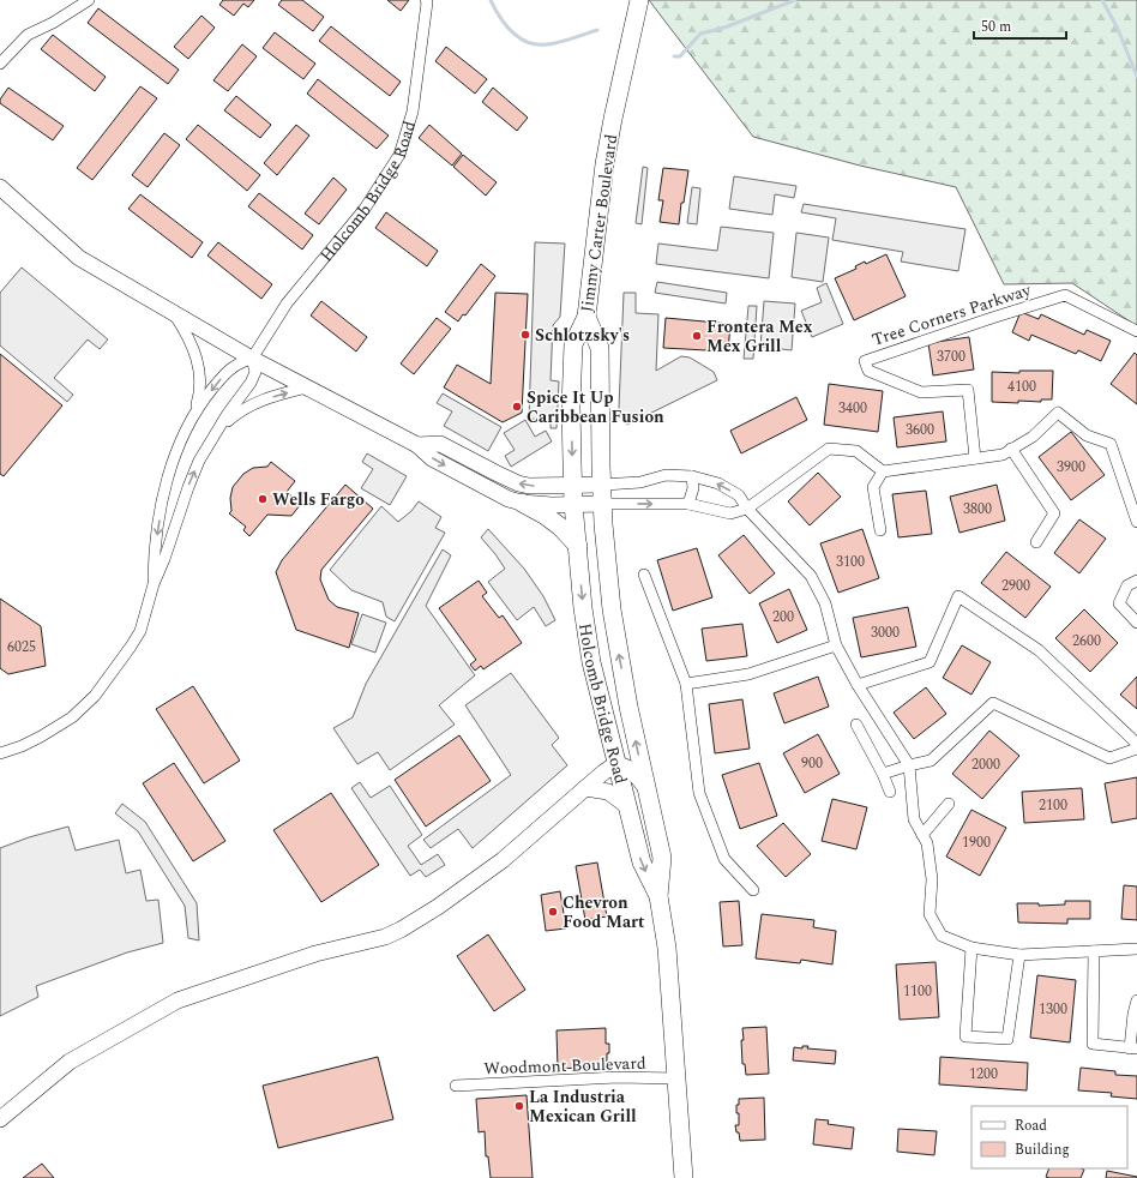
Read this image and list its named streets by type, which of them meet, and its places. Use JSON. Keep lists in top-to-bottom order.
{
  "streets": {
    "main road": ["Holcomb Bridge Road", "Jimmy Carter Boulevard"],
    "street": ["Tree Corners Parkway", "Woodmont Boulevard"]
  },
  "crossings": [
    ["Holcomb Bridge Road", "Jimmy Carter Boulevard"],
    ["Holcomb Bridge Road", "Woodmont Boulevard"]
  ],
  "places": [
    "Schlotzsky's",
    "Frontera Mex Mex Grill",
    "Spice It Up Caribbean Fusion",
    "Wells Fargo",
    "Chevron Food Mart",
    "La Industria Mexican Grill"
  ],
  "house_numbers": [
    "3700",
    "4100",
    "3400",
    "3600",
    "3900",
    "3800",
    "3100",
    "2900",
    "200",
    "3000",
    "2600",
    "6025",
    "900",
    "2000",
    "2100",
    "1900",
    "1100",
    "1300",
    "1200"
  ],
  "legend": ["Road", "Building"],
  "scale_bar": "50 m"
}
